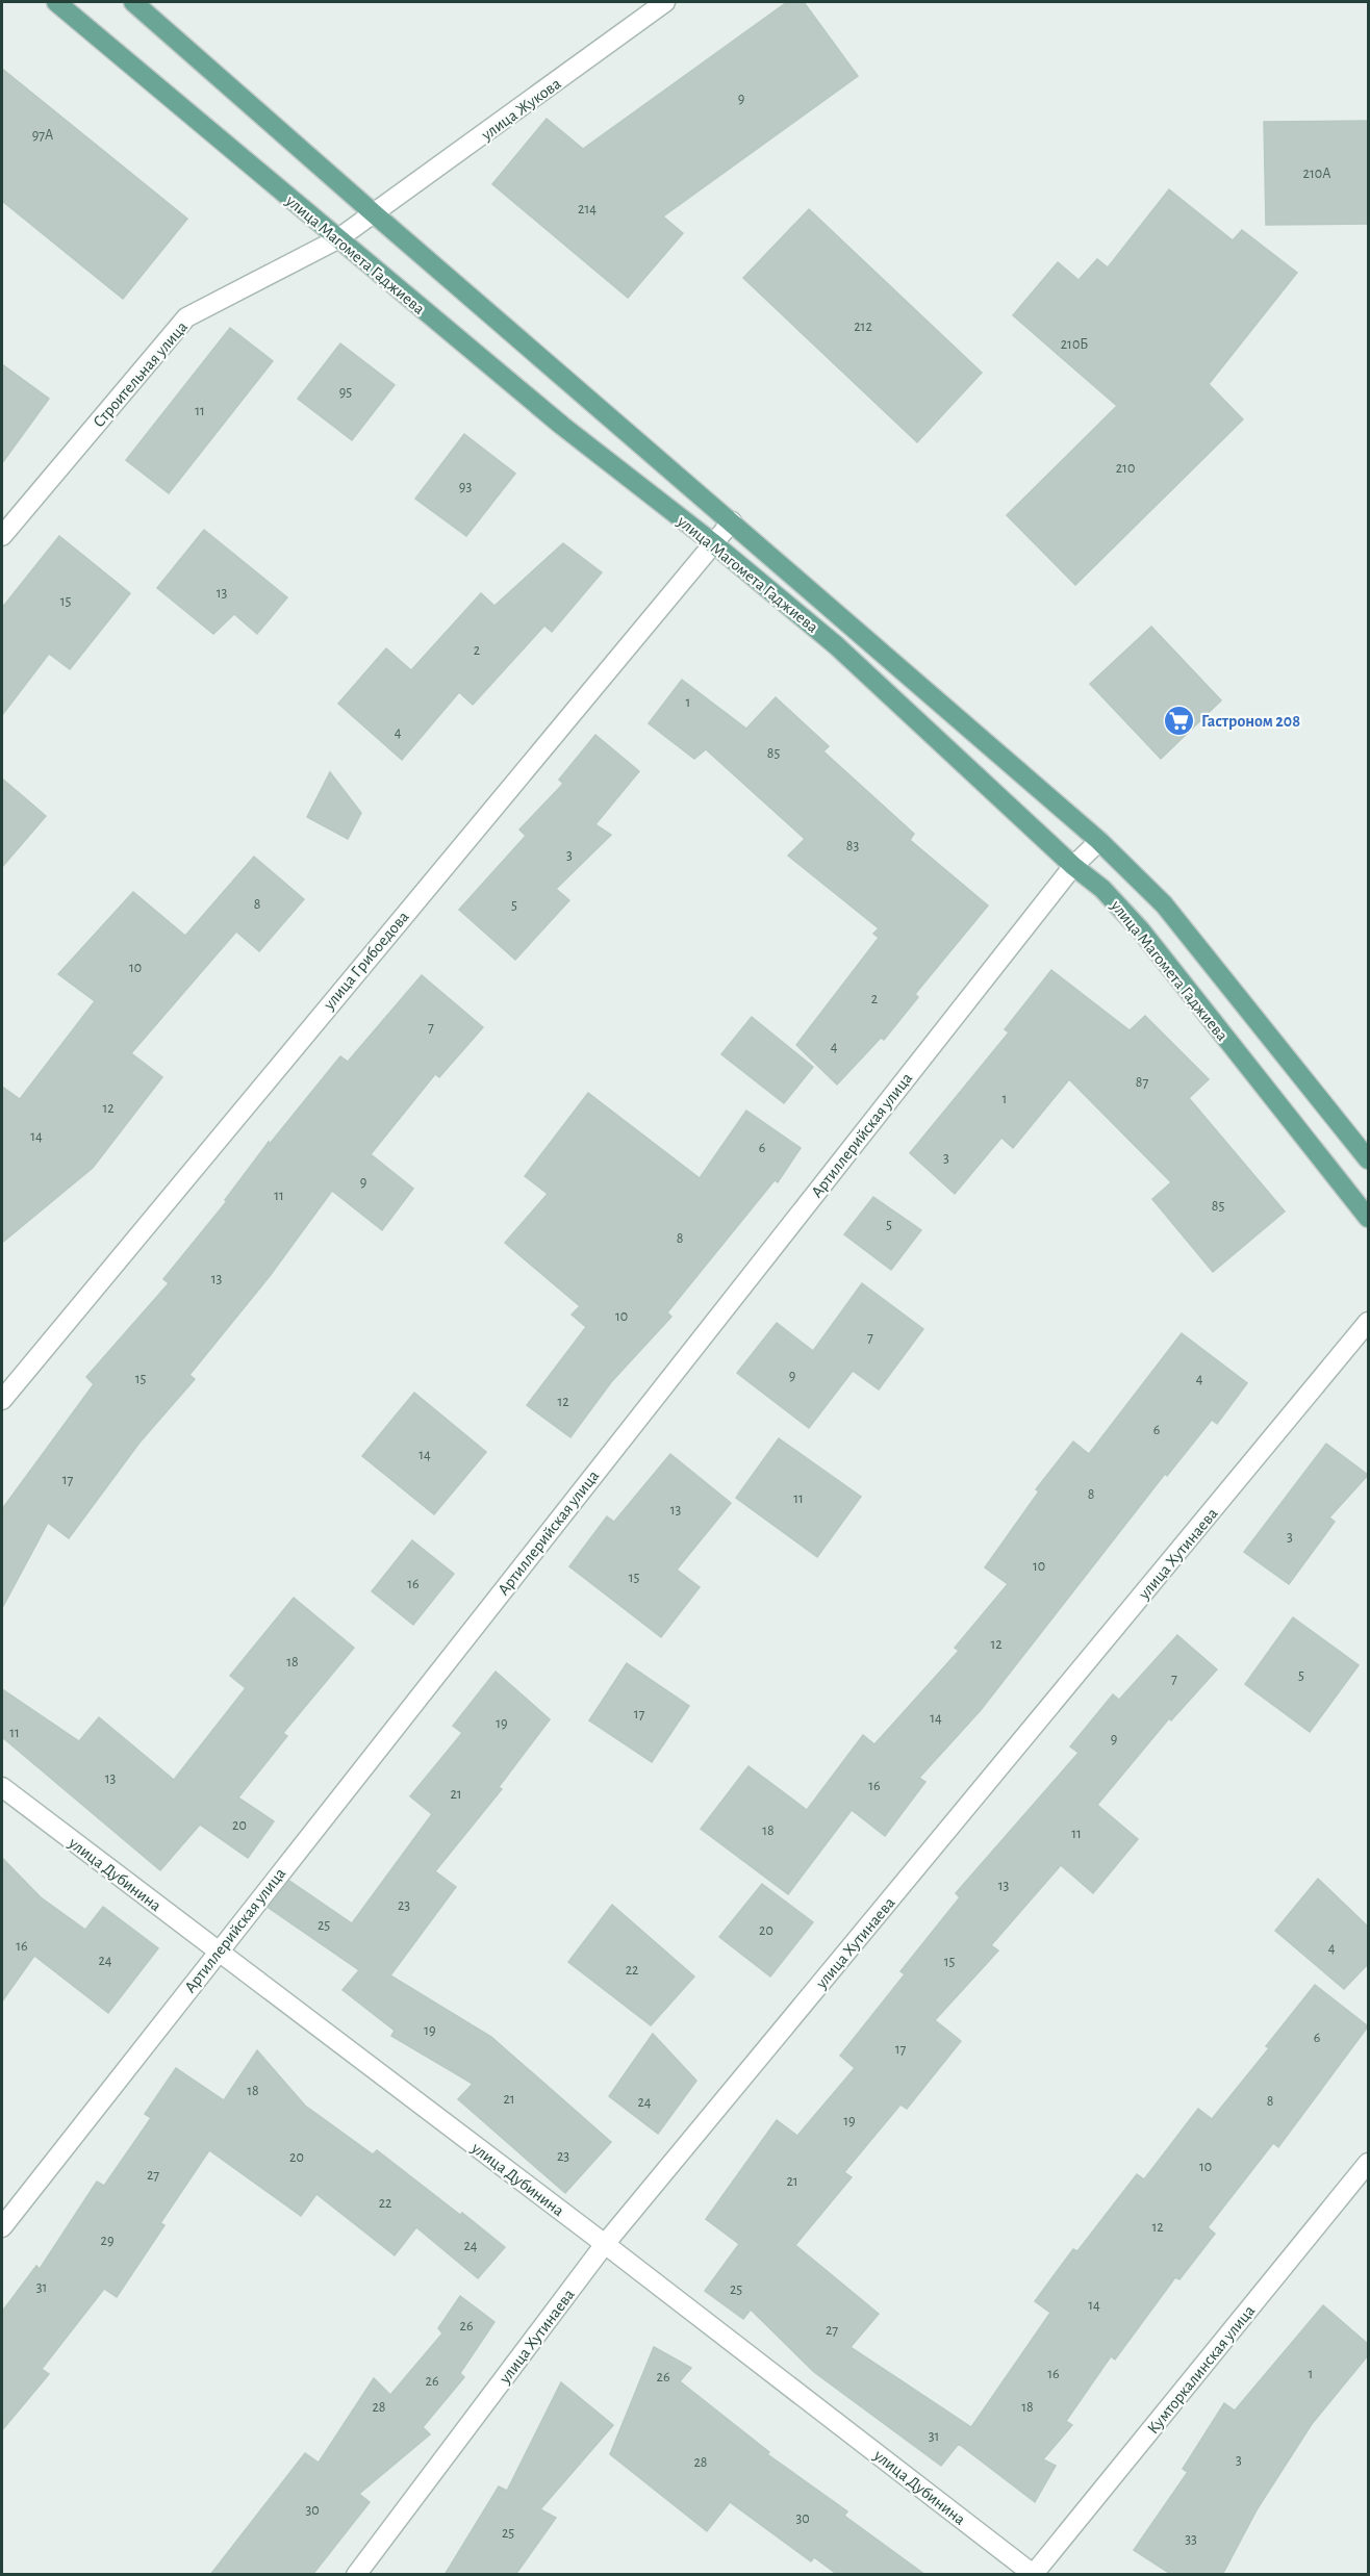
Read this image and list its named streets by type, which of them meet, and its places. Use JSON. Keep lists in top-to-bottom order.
{
  "streets": {
    "main road": ["улица Магомета Гаджиева"],
    "street": [
      "улица Жукова",
      "Строительная улица",
      "улица Грибоедова",
      "Артиллерийская улица",
      "улица Хутинаева",
      "улица Дубинина",
      "Кумторкалинская улица"
    ]
  },
  "crossings": [
    ["улица Жукова", "улица Магомета Гаджиева"],
    ["улица Жукова", "Строительная улица"],
    ["улица Магомета Гаджиева", "Строительная улица"],
    ["улица Магомета Гаджиева", "улица Грибоедова"],
    ["улица Магомета Гаджиева", "Артиллерийская улица"],
    ["Артиллерийская улица", "улица Дубинина"],
    ["улица Хутинаева", "улица Дубинина"],
    ["улица Дубинина", "Кумторкалинская улица"]
  ],
  "places": {
    "supermarket": ["Гастроном 208"]
  },
  "house_numbers": [
    "9",
    "97А",
    "210А",
    "214",
    "212",
    "210Б",
    "95",
    "11",
    "210",
    "93",
    "13",
    "15",
    "2",
    "1",
    "4",
    "85",
    "83",
    "3",
    "8",
    "5",
    "10",
    "2",
    "7",
    "4",
    "87",
    "1",
    "12",
    "14",
    "6",
    "3",
    "9",
    "11",
    "85",
    "5",
    "8",
    "13",
    "10",
    "7",
    "9",
    "15",
    "4",
    "12",
    "6",
    "14",
    "17",
    "8",
    "11",
    "13",
    "3",
    "10",
    "15",
    "16",
    "12",
    "18",
    "5",
    "7",
    "17",
    "14",
    "19",
    "11",
    "9",
    "13",
    "16",
    "21",
    "20",
    "18",
    "11",
    "13",
    "23",
    "25",
    "20",
    "16",
    "4",
    "24",
    "15",
    "22",
    "19",
    "6",
    "17",
    "18",
    "21",
    "8",
    "24",
    "19",
    "23",
    "20",
    "10",
    "27",
    "21",
    "22",
    "12",
    "29",
    "24",
    "31",
    "25",
    "14",
    "26",
    "27",
    "16",
    "1",
    "26",
    "26",
    "28",
    "18",
    "31",
    "3",
    "28",
    "30",
    "30",
    "25",
    "33"
  ]
}
